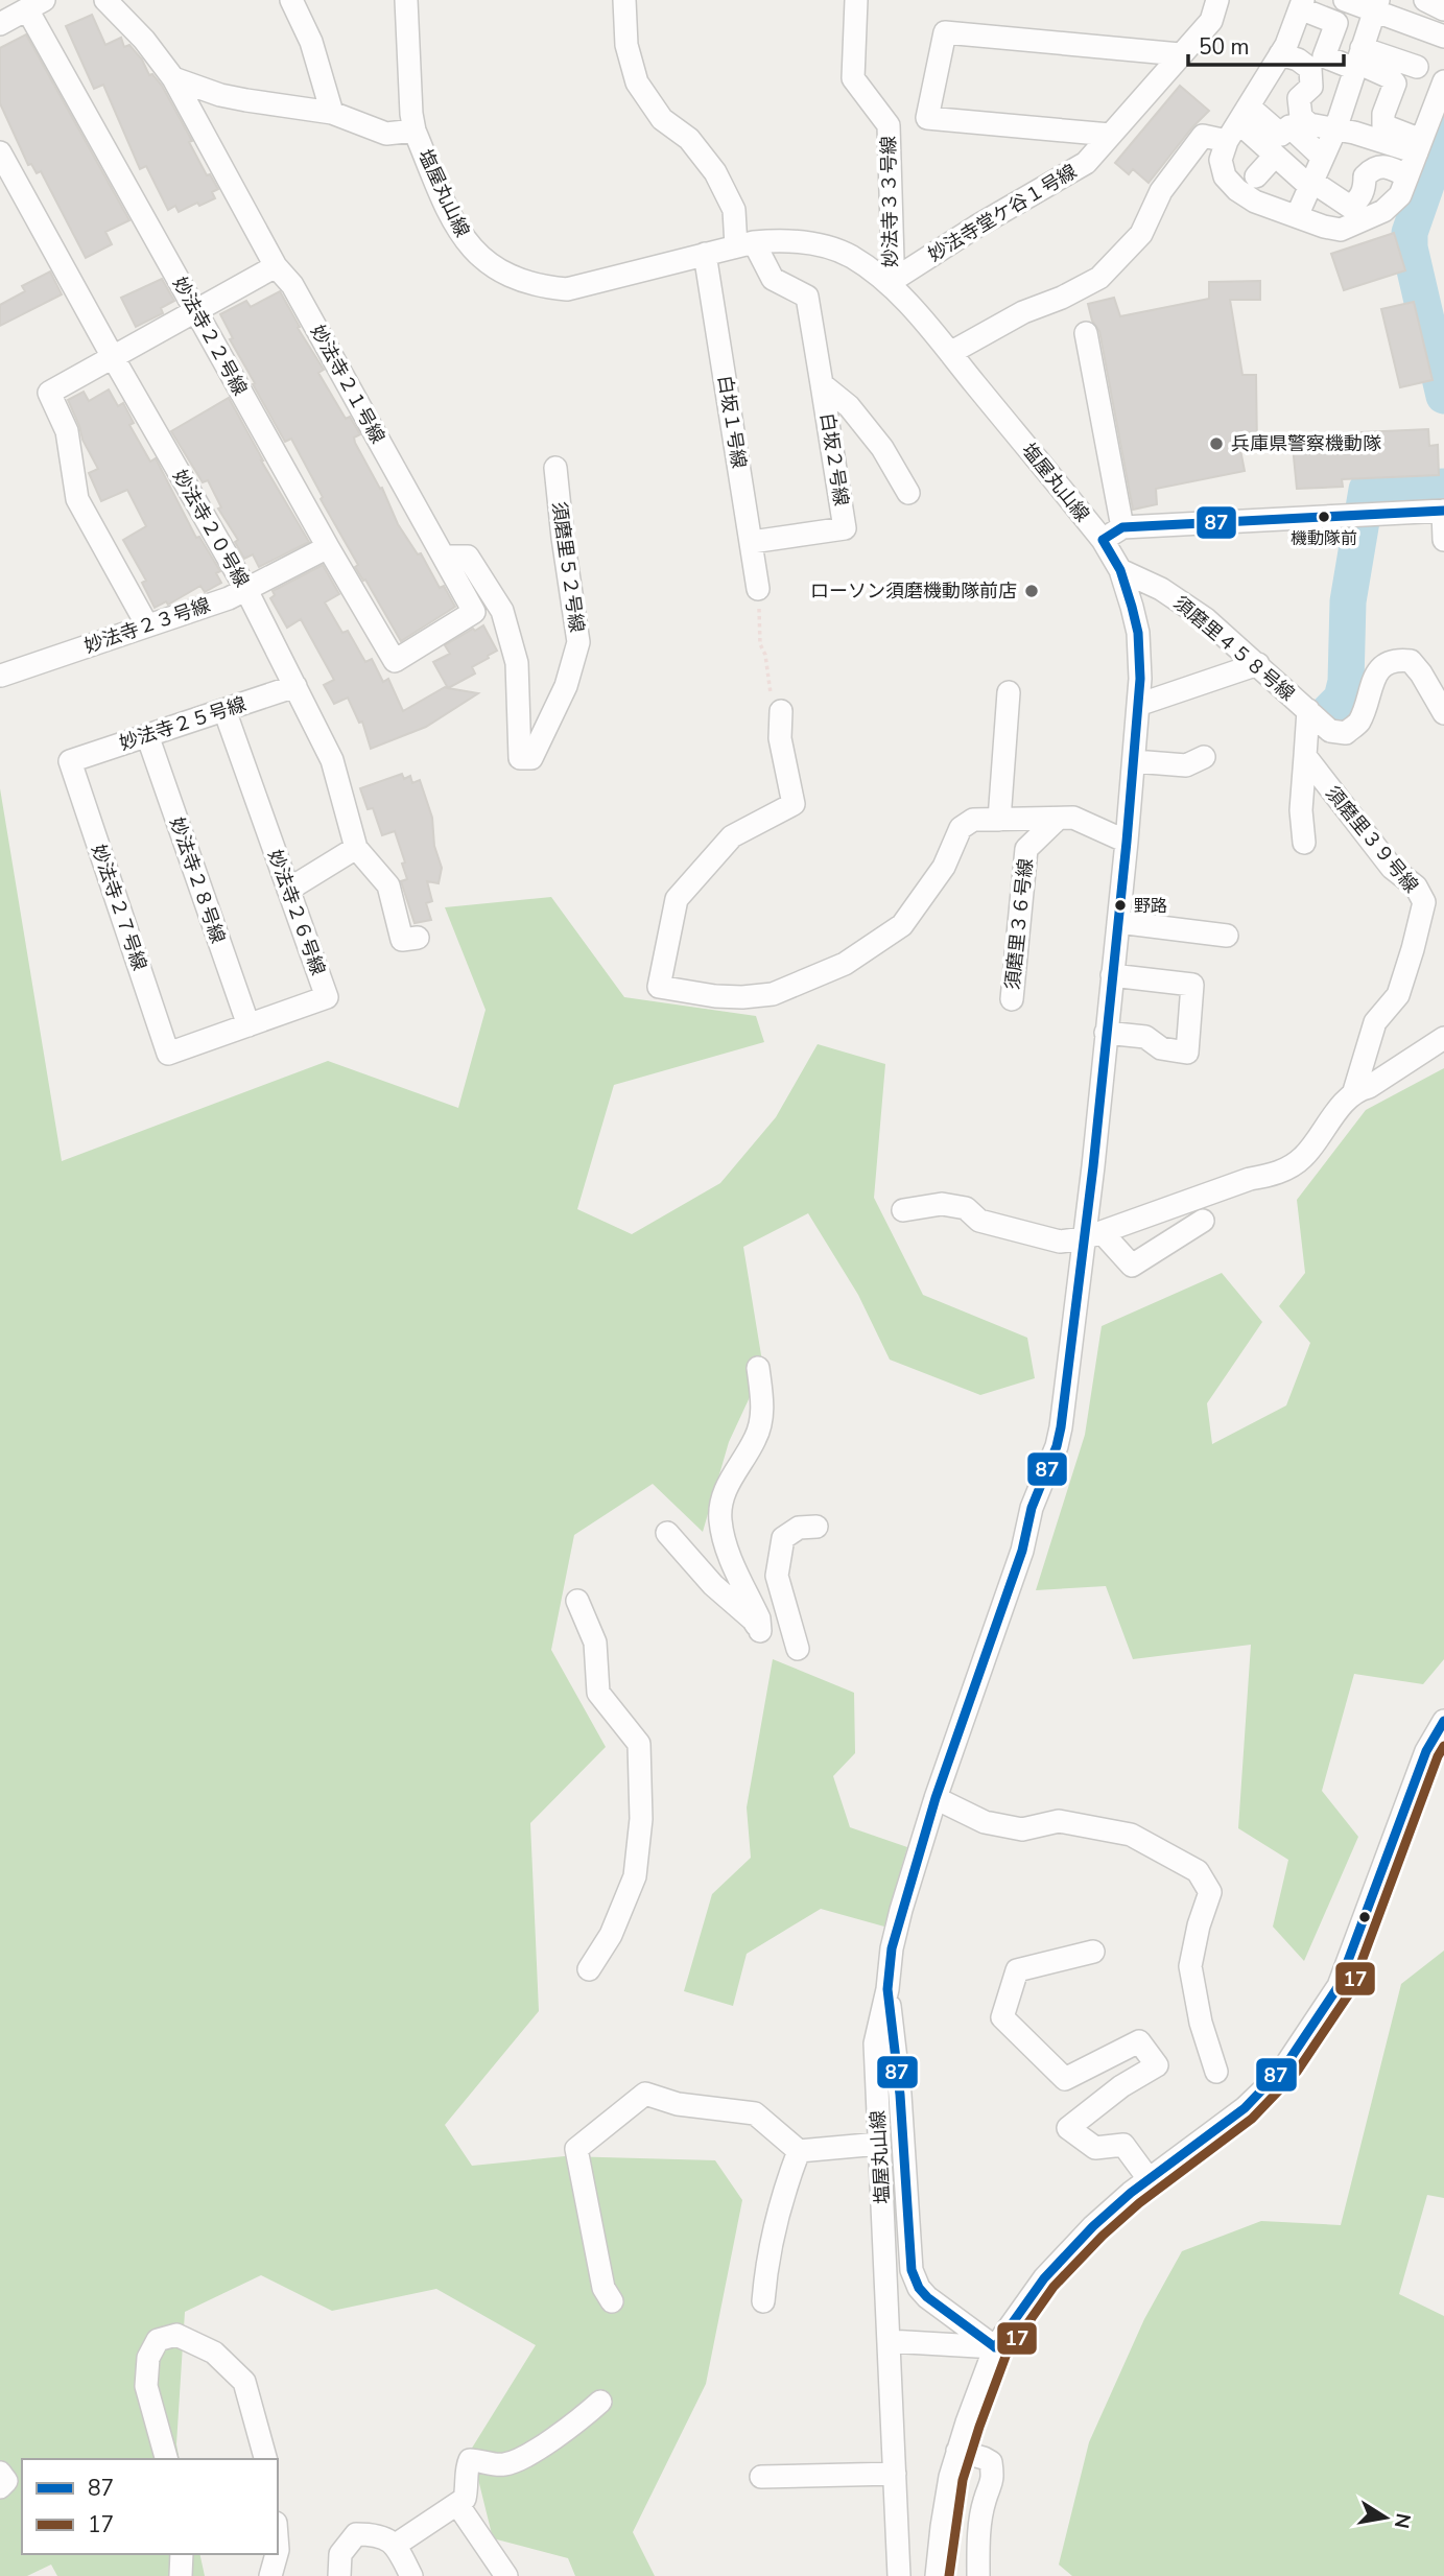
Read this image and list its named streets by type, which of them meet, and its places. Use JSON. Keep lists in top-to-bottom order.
{
  "streets": {
    "street": [
      "塩屋丸山線",
      "妙法寺３３号線",
      "妙法寺堂ケ谷１号線",
      "妙法寺２２号線",
      "妙法寺２１号線",
      "白坂１号線",
      "白坂２号線",
      "妙法寺２０号線",
      "須磨里５２号線",
      "妙法寺２３号線",
      "須磨里４５８号線",
      "妙法寺２５号線",
      "須磨里３９号線",
      "妙法寺２８号線",
      "妙法寺２７号線",
      "妙法寺２６号線",
      "須磨里３６号線"
    ]
  },
  "crossings": [
    ["塩屋丸山線", "妙法寺３３号線"],
    ["塩屋丸山線", "妙法寺堂ケ谷１号線"],
    ["塩屋丸山線", "白坂１号線"],
    ["塩屋丸山線", "須磨里４５８号線"],
    ["妙法寺３３号線", "妙法寺堂ケ谷１号線"],
    ["妙法寺２２号線", "妙法寺２１号線"],
    ["妙法寺２２号線", "妙法寺２３号線"],
    ["妙法寺２１号線", "須磨里５２号線"],
    ["白坂１号線", "白坂２号線"],
    ["妙法寺２０号線", "妙法寺２３号線"],
    ["妙法寺２０号線", "妙法寺２５号線"],
    ["妙法寺２５号線", "妙法寺２８号線"],
    ["妙法寺２５号線", "妙法寺２７号線"],
    ["妙法寺２５号線", "妙法寺２６号線"],
    ["妙法寺２８号線", "妙法寺２６号線"],
    ["妙法寺２７号線", "妙法寺２６号線"]
  ],
  "places": [
    "兵庫県警察機動隊",
    "機動隊前",
    "ローソン須磨機動隊前店",
    "野路"
  ],
  "lines": ["transit line 87", "transit line 17"],
  "legend": ["87", "17"],
  "scale_bar": "50 m",
  "north": "right"
}
